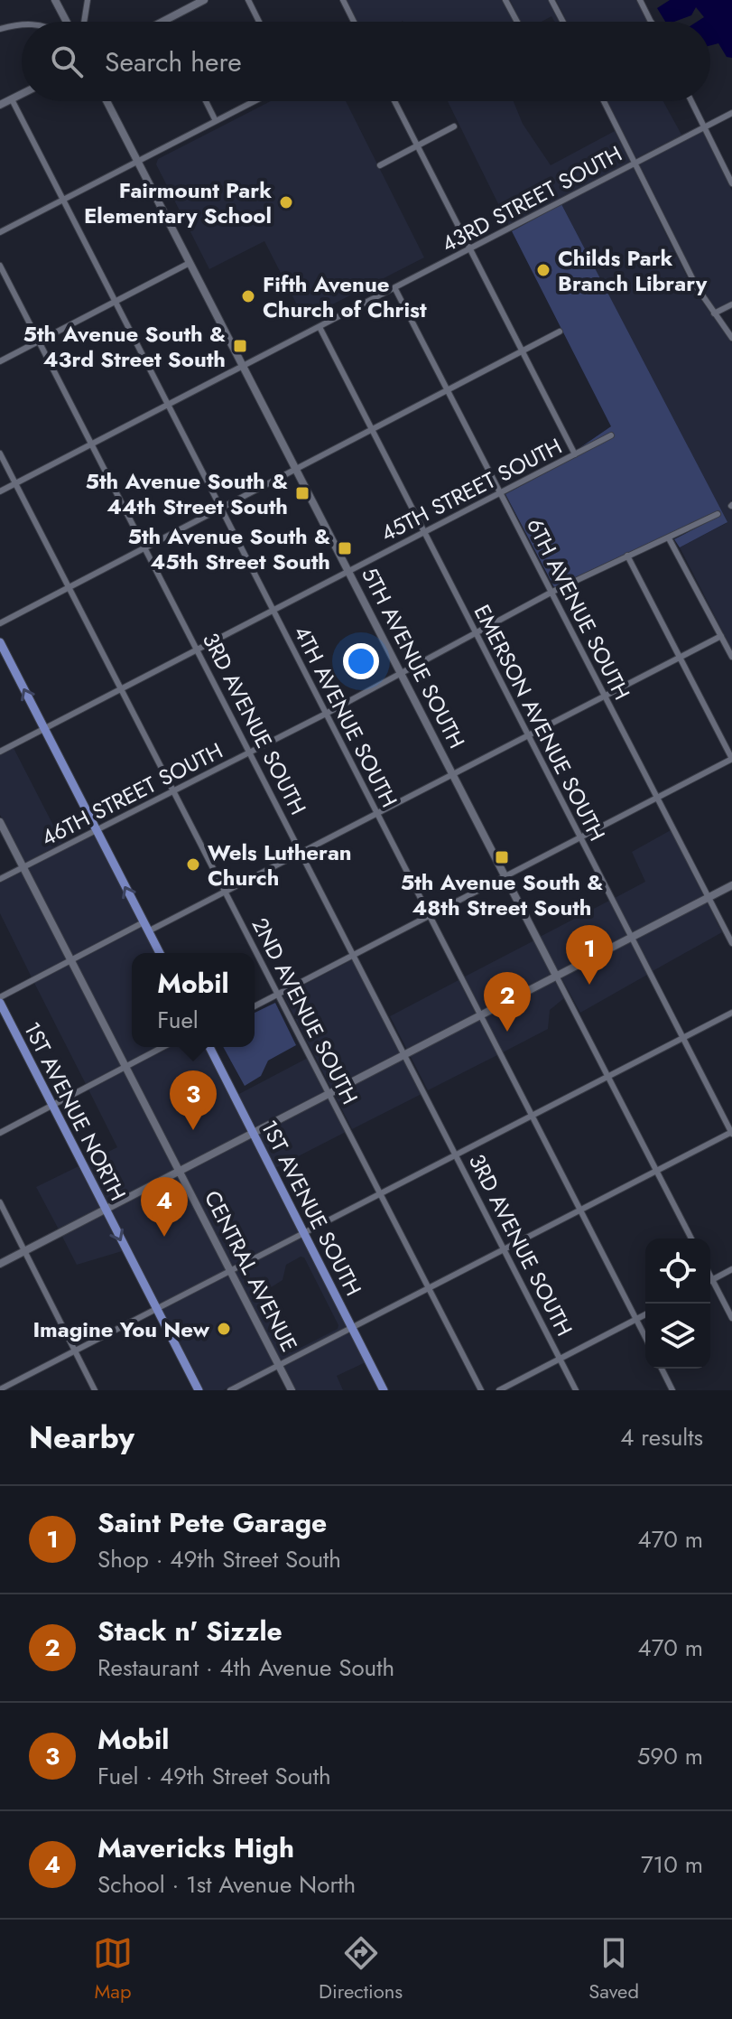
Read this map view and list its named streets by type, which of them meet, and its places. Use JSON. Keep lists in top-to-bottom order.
{
  "streets": {
    "main road": [
      "5TH AVENUE SOUTH",
      "1ST AVENUE NORTH",
      "1ST AVENUE SOUTH",
      "CENTRAL AVENUE"
    ],
    "street": [
      "43RD STREET SOUTH",
      "45TH STREET SOUTH",
      "6TH AVENUE SOUTH",
      "4TH AVENUE SOUTH",
      "EMERSON AVENUE SOUTH",
      "3RD AVENUE SOUTH",
      "46TH STREET SOUTH",
      "2ND AVENUE SOUTH"
    ]
  },
  "crossings": [
    ["43RD STREET SOUTH", "6TH AVENUE SOUTH"],
    ["43RD STREET SOUTH", "5TH AVENUE SOUTH"],
    ["43RD STREET SOUTH", "4TH AVENUE SOUTH"],
    ["43RD STREET SOUTH", "EMERSON AVENUE SOUTH"],
    ["43RD STREET SOUTH", "3RD AVENUE SOUTH"],
    ["43RD STREET SOUTH", "2ND AVENUE SOUTH"],
    ["45TH STREET SOUTH", "6TH AVENUE SOUTH"],
    ["45TH STREET SOUTH", "5TH AVENUE SOUTH"],
    ["45TH STREET SOUTH", "4TH AVENUE SOUTH"],
    ["45TH STREET SOUTH", "EMERSON AVENUE SOUTH"],
    ["45TH STREET SOUTH", "3RD AVENUE SOUTH"],
    ["45TH STREET SOUTH", "2ND AVENUE SOUTH"],
    ["6TH AVENUE SOUTH", "46TH STREET SOUTH"],
    ["5TH AVENUE SOUTH", "46TH STREET SOUTH"],
    ["4TH AVENUE SOUTH", "46TH STREET SOUTH"],
    ["EMERSON AVENUE SOUTH", "46TH STREET SOUTH"],
    ["3RD AVENUE SOUTH", "46TH STREET SOUTH"],
    ["46TH STREET SOUTH", "2ND AVENUE SOUTH"],
    ["46TH STREET SOUTH", "CENTRAL AVENUE"]
  ],
  "places": {
    "other": [
      "Fairmount Park Elementary School",
      "Childs Park Branch Library",
      "Fifth Avenue Church of Christ",
      "Wels Lutheran Church",
      "Imagine You New"
    ],
    "transit": [
      "5th Avenue South & 43rd Street South",
      "5th Avenue South & 44th Street South",
      "5th Avenue South & 45th Street South",
      "5th Avenue South & 48th Street South"
    ]
  },
  "page": {
    "search": "Search here",
    "pins": [
      "1",
      "2",
      "3",
      "4"
    ],
    "popup": ["Mobil", "Fuel"],
    "heading": ["Nearby", "4 results"],
    "list": [
      {
        "mark": "1",
        "name": "Saint Pete Garage",
        "note": "Shop · 49th Street South",
        "value": "470 m"
      },
      {
        "mark": "2",
        "name": "Stack n' Sizzle",
        "note": "Restaurant · 4th Avenue South",
        "value": "470 m"
      },
      {
        "mark": "3",
        "name": "Mobil",
        "note": "Fuel · 49th Street South",
        "value": "590 m"
      },
      {
        "mark": "4",
        "name": "Mavericks High",
        "note": "School · 1st Avenue North",
        "value": "710 m"
      }
    ],
    "nav": ["Map", "Directions", "Saved"]
  }
}
